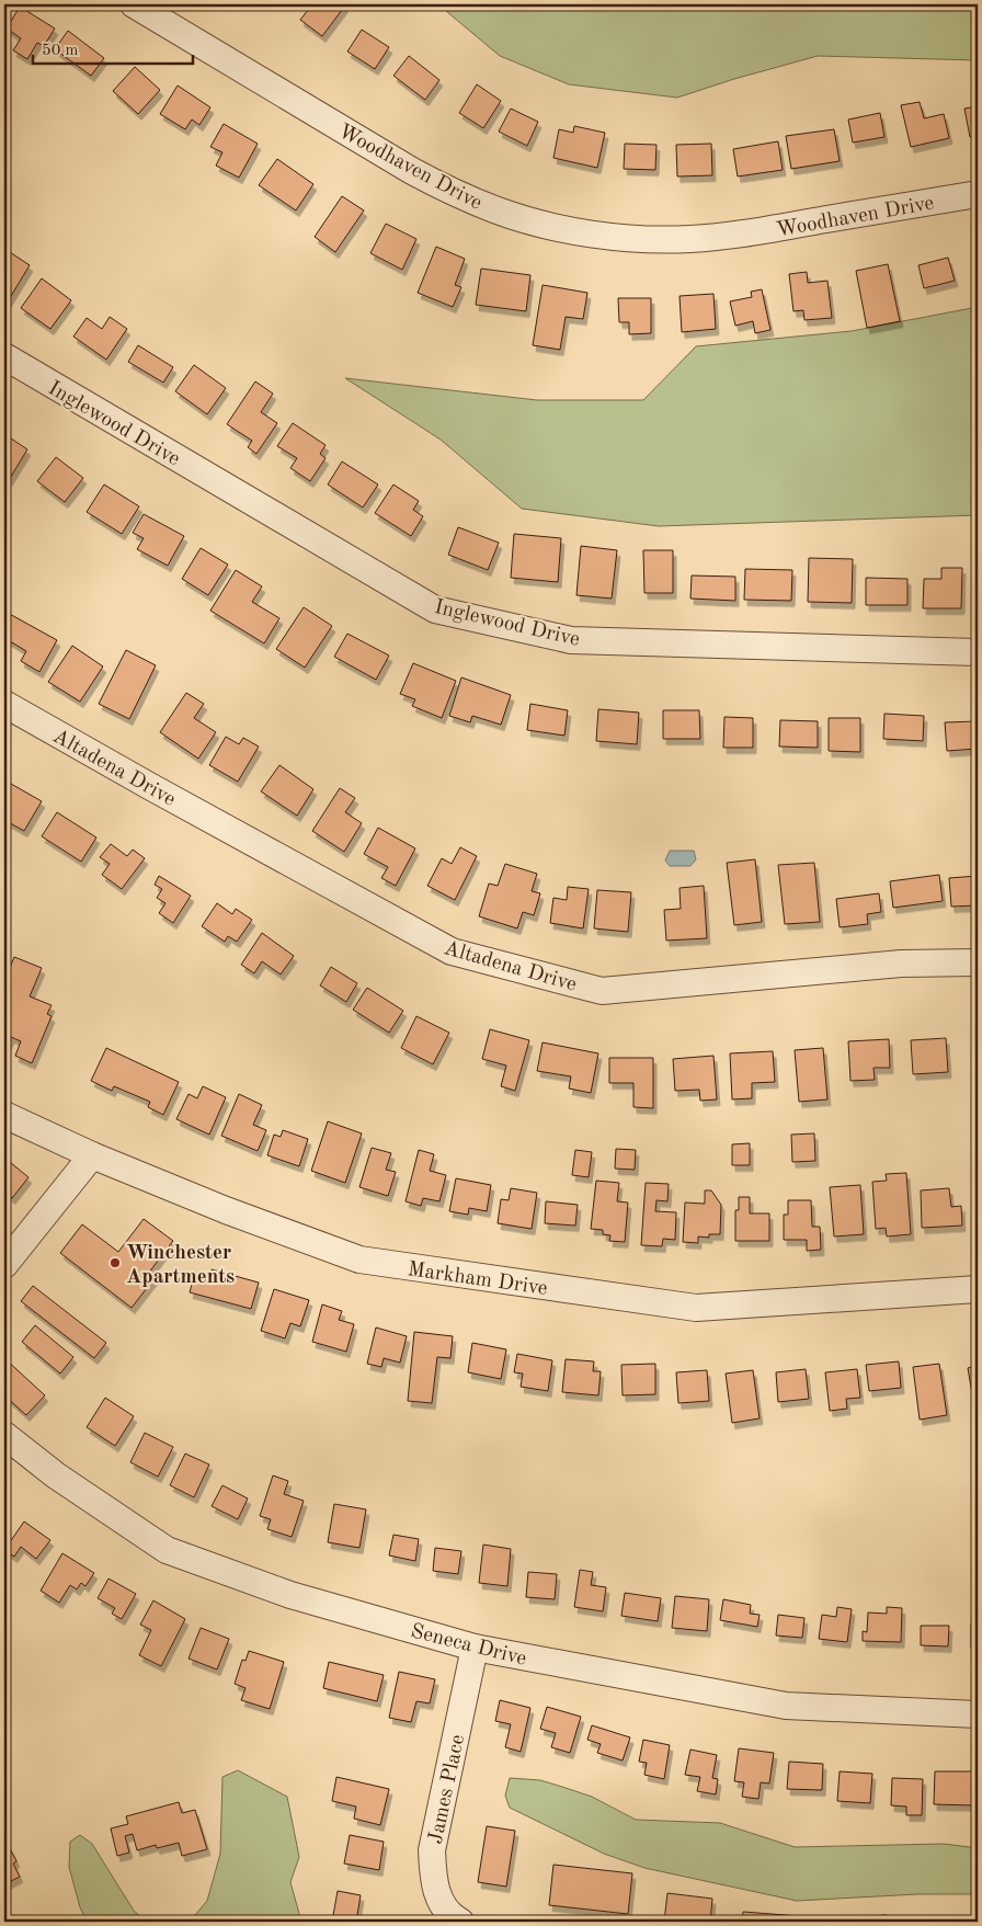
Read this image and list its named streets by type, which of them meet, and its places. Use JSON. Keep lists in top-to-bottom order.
{
  "streets": {
    "street": [
      "Woodhaven Drive",
      "Inglewood Drive",
      "Altadena Drive",
      "Markham Drive",
      "Seneca Drive",
      "James Place"
    ]
  },
  "crossings": [
    ["Seneca Drive", "James Place"]
  ],
  "places": ["Winchester Apartments"],
  "scale_bar": "50 m"
}
